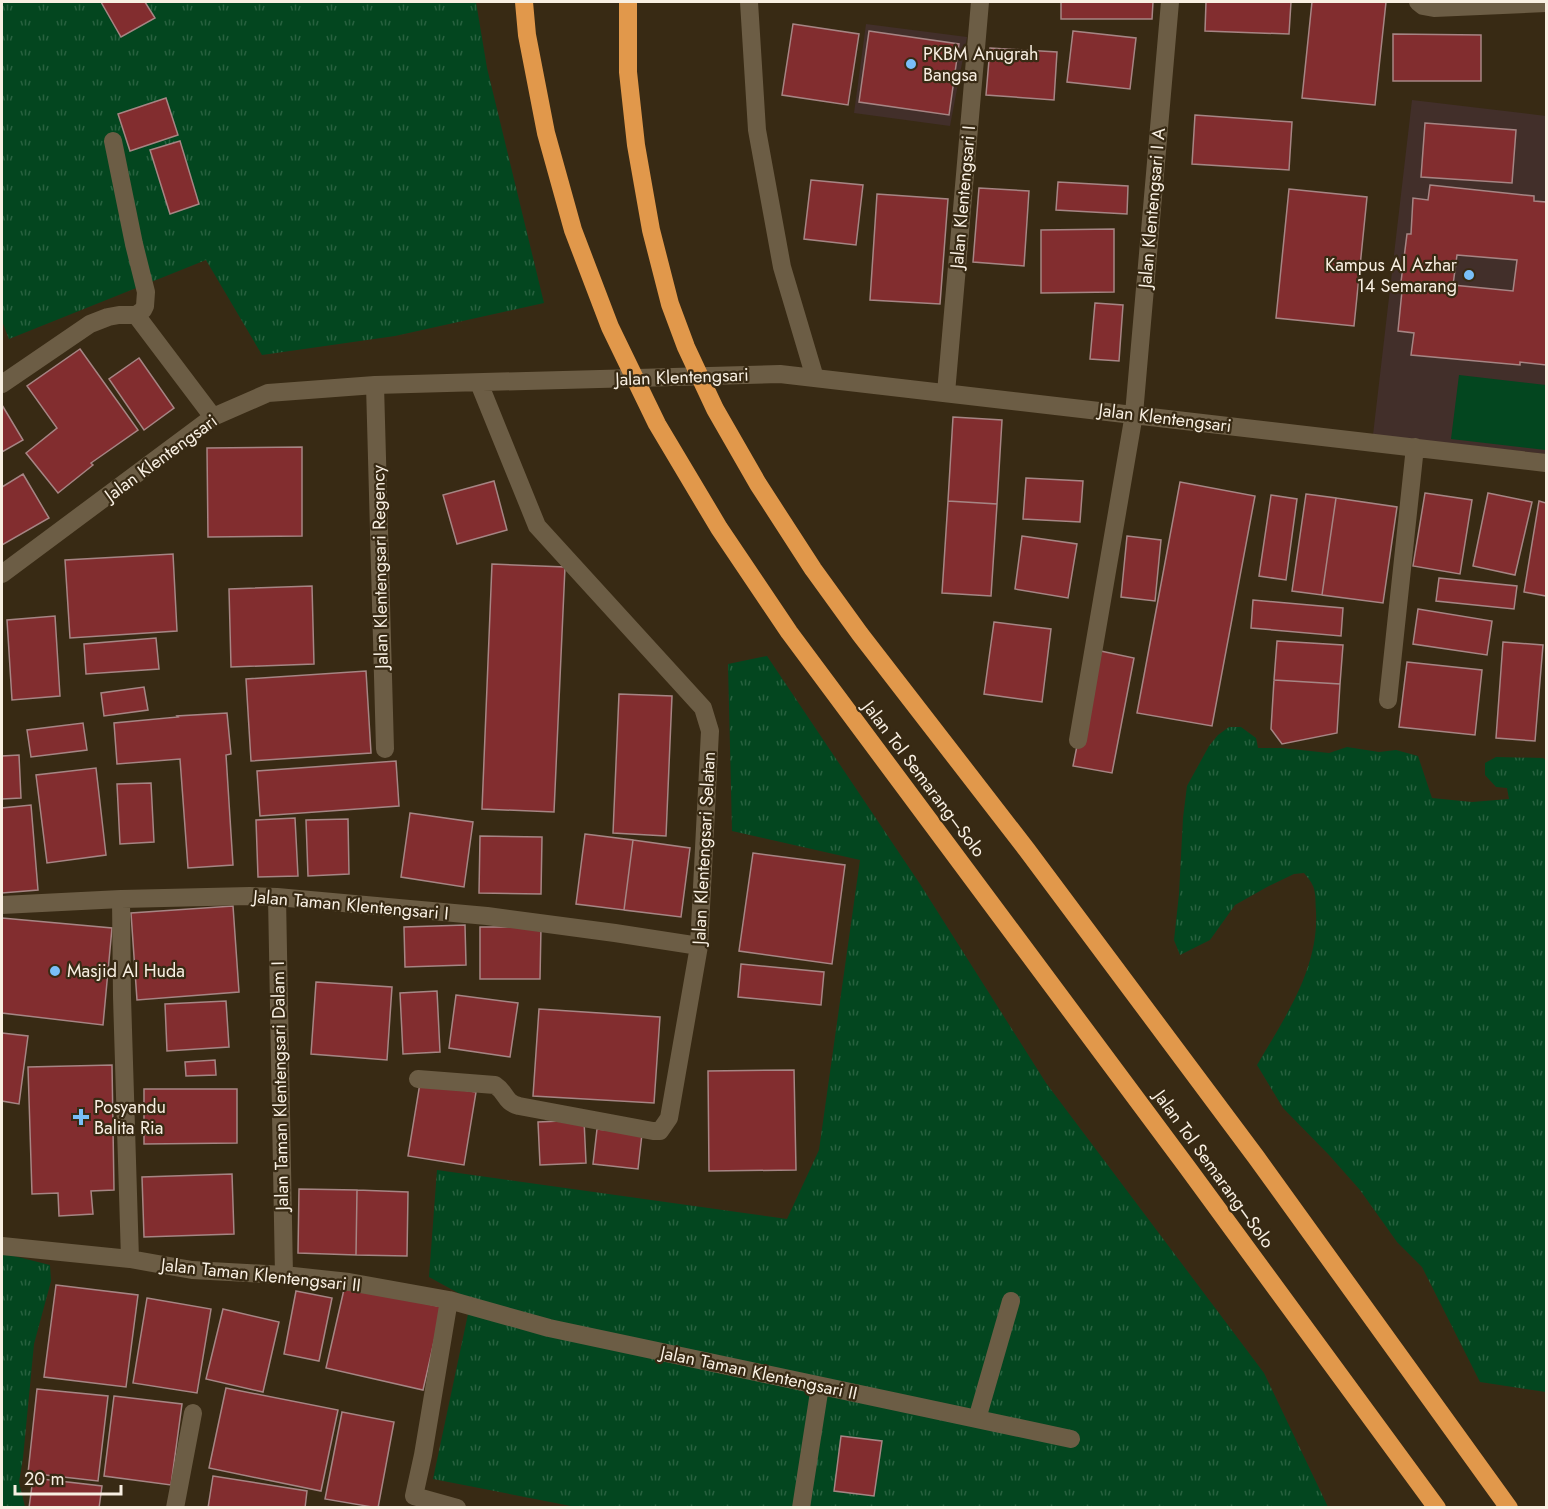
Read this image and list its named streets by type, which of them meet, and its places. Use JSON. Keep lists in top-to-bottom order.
{
  "streets": {
    "highway": ["Jalan Tol Semarang–Solo"],
    "street": [
      "Jalan Klentengsari I",
      "Jalan Klentengsari I A",
      "Jalan Klentengsari",
      "Jalan Klentengsari Regency",
      "Jalan Klentengsari Selatan",
      "Jalan Taman Klentengsari I",
      "Jalan Taman Klentengsari Dalam I",
      "Jalan Taman Klentengsari II"
    ]
  },
  "crossings": [
    ["Jalan Klentengsari I", "Jalan Klentengsari"],
    ["Jalan Klentengsari I A", "Jalan Klentengsari"],
    ["Jalan Klentengsari", "Jalan Klentengsari Regency"],
    ["Jalan Klentengsari", "Jalan Klentengsari Selatan"],
    ["Jalan Klentengsari Selatan", "Jalan Taman Klentengsari I"],
    ["Jalan Taman Klentengsari I", "Jalan Taman Klentengsari Dalam I"],
    ["Jalan Taman Klentengsari Dalam I", "Jalan Taman Klentengsari II"]
  ],
  "places": {
    "other": ["PKBM Anugrah Bangsa", "Kampus Al Azhar 14 Semarang", "Masjid Al Huda"],
    "health": ["Posyandu Balita Ria"]
  },
  "scale_bar": "20 m"
}
